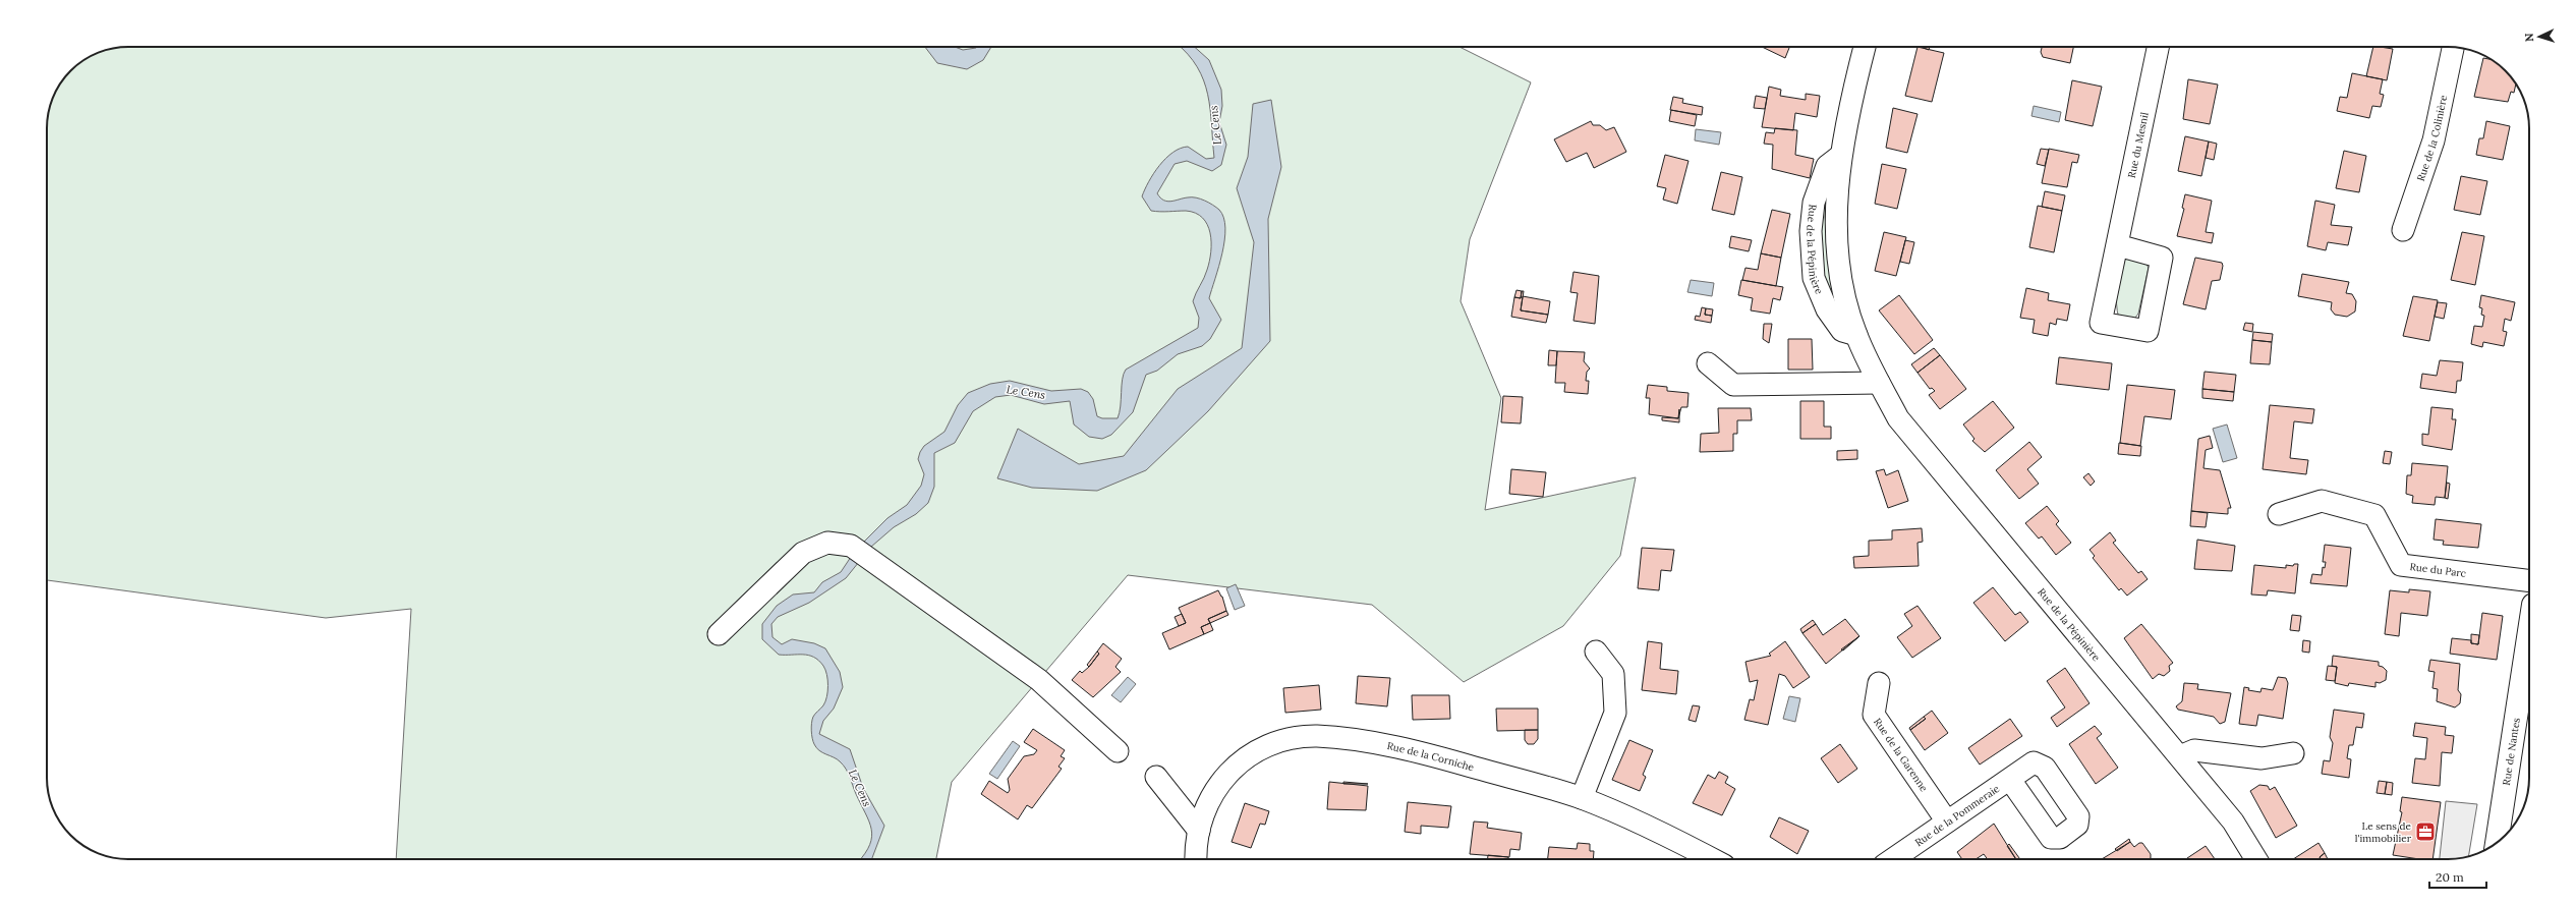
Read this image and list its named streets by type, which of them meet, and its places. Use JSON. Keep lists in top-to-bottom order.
{
  "streets": {
    "main road": ["Rue de Nantes"],
    "street": [
      "Rue de la Colinière",
      "Rue du Mesnil",
      "Rue de la Pépinière",
      "Rue du Parc",
      "Rue de la Garenne",
      "Rue de la Corniche",
      "Rue de la Pommeraie"
    ]
  },
  "crossings": [
    ["Rue de la Garenne", "Rue de la Pommeraie"]
  ],
  "water": ["Le Cens"],
  "places": {
    "office": ["Le sens de l'immobilier"]
  },
  "scale_bar": "20 m",
  "north": "left"
}
